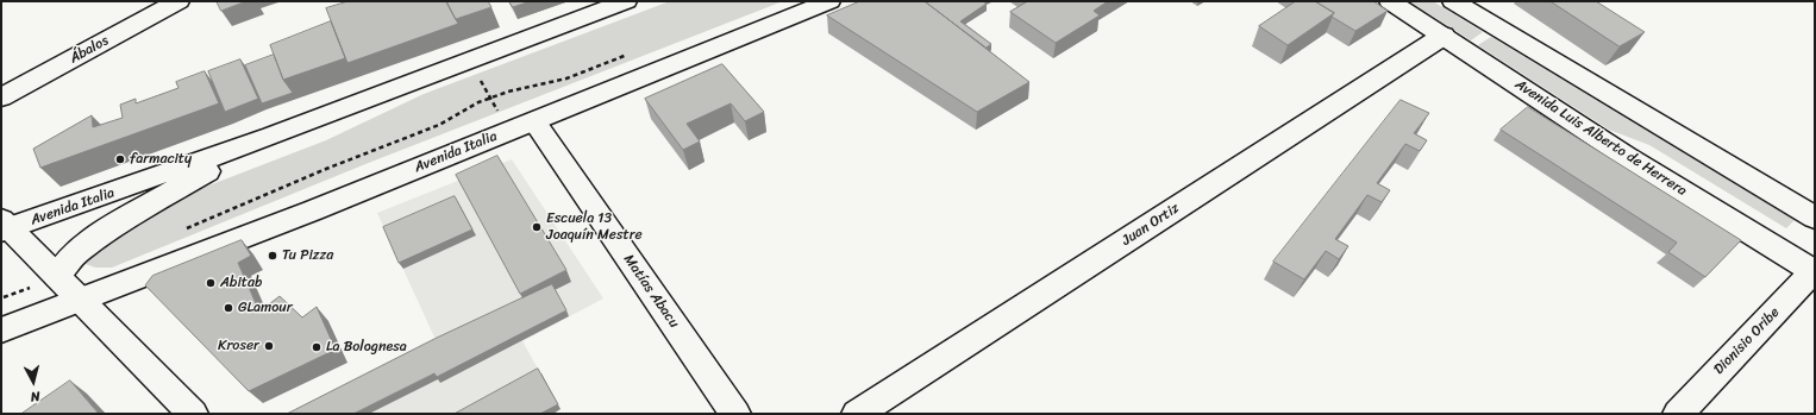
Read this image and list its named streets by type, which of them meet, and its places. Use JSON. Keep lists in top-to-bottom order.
{
  "streets": {
    "main road": [
      "Ábalos",
      "Avenida Luis Alberto de Herrera",
      "Avenida Italia",
      "Juan Ortiz",
      "Matías Abacu",
      "Dionisio Oribe"
    ]
  },
  "crossings": [
    ["Avenida Luis Alberto de Herrera", "Juan Ortiz"],
    ["Avenida Luis Alberto de Herrera", "Dionisio Oribe"],
    ["Avenida Italia", "Matías Abacu"]
  ],
  "places": [
    "farmacity",
    "Escuela 13 Joaquín Mestre",
    "Tu Pizza",
    "Abitab",
    "GLamour",
    "Kroser",
    "La Bolognesa"
  ],
  "north": "bottom"
}
